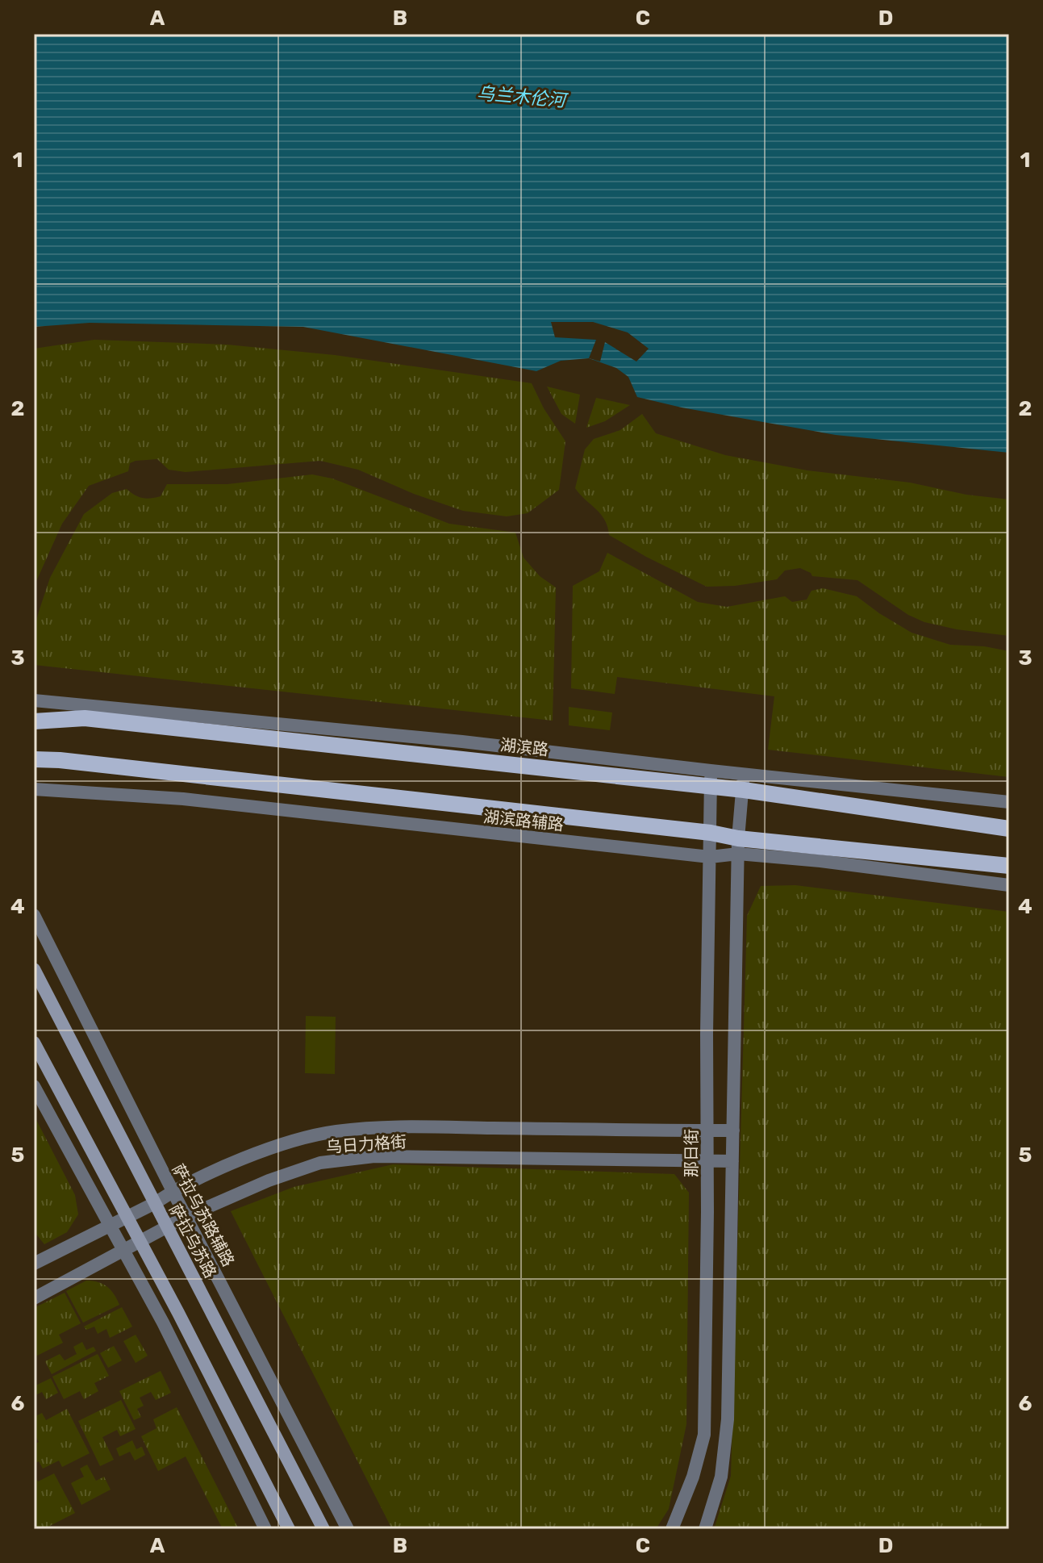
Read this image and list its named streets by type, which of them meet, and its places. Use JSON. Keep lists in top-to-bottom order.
{
  "streets": {
    "main road": ["湖滨路", "萨拉乌苏路"],
    "street": [
      "湖滨路辅路",
      "乌日力格街",
      "那日街",
      "萨拉乌苏路辅路"
    ]
  },
  "crossings": [
    ["湖滨路", "那日街"],
    ["湖滨路辅路", "那日街"],
    ["乌日力格街", "那日街"],
    ["乌日力格街", "萨拉乌苏路辅路"],
    ["乌日力格街", "萨拉乌苏路"]
  ],
  "water": ["乌兰木伦河"],
  "grid": {
    "columns": [
      "A",
      "B",
      "C",
      "D"
    ],
    "rows": [
      "1",
      "2",
      "3",
      "4",
      "5",
      "6"
    ]
  }
}
